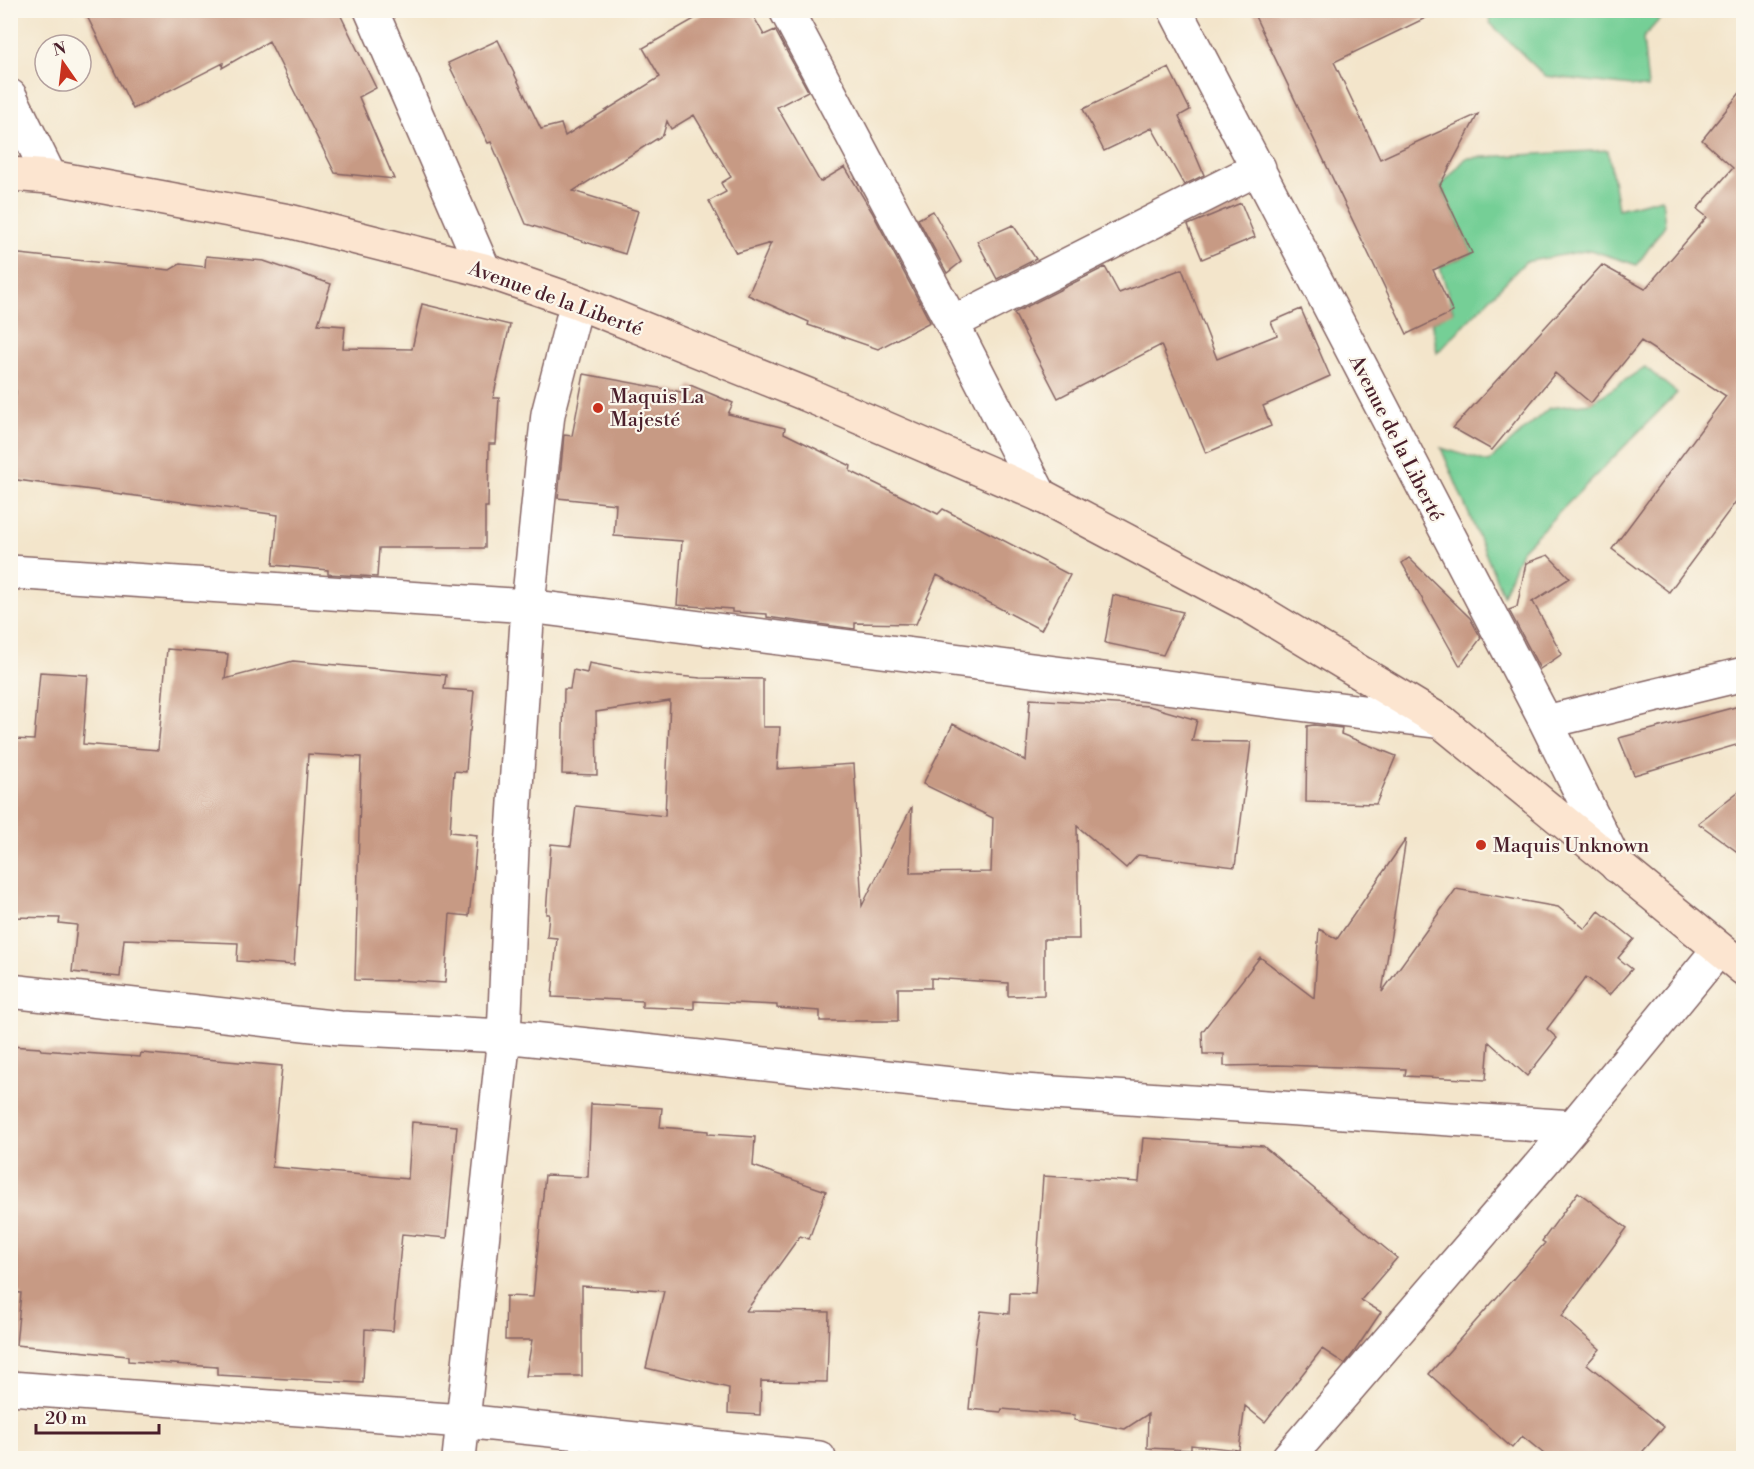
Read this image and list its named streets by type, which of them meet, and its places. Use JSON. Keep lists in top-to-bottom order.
{
  "streets": {
    "main road": ["Avenue de la Liberté"]
  },
  "places": ["Maquis La Majesté", "Maquis Unknown"],
  "scale_bar": "20 m",
  "north": "top"
}
